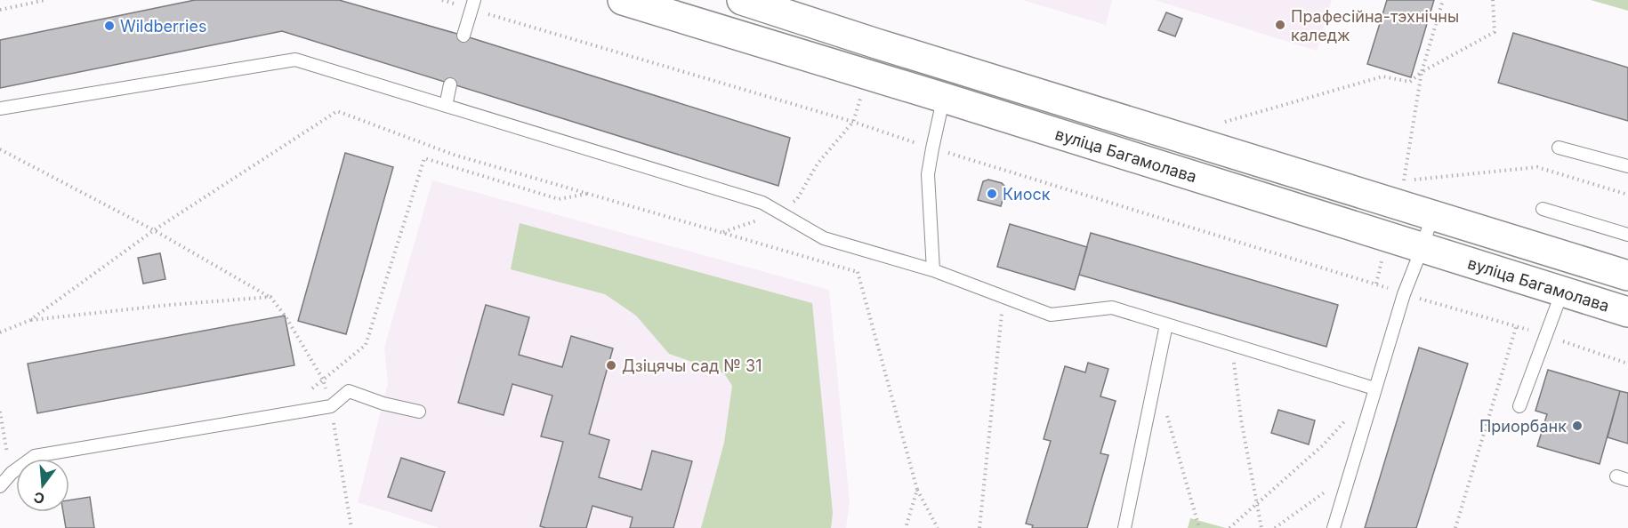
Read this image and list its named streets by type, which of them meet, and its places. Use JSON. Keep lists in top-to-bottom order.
{
  "streets": {
    "main road": ["вуліца Багамолава"]
  },
  "places": [
    "Прафесійна-тэхнічны каледж",
    "Wildberries",
    "Киоск",
    "Дзіцячы сад № 31",
    "Приорбанк"
  ],
  "north": "bottom"
}
